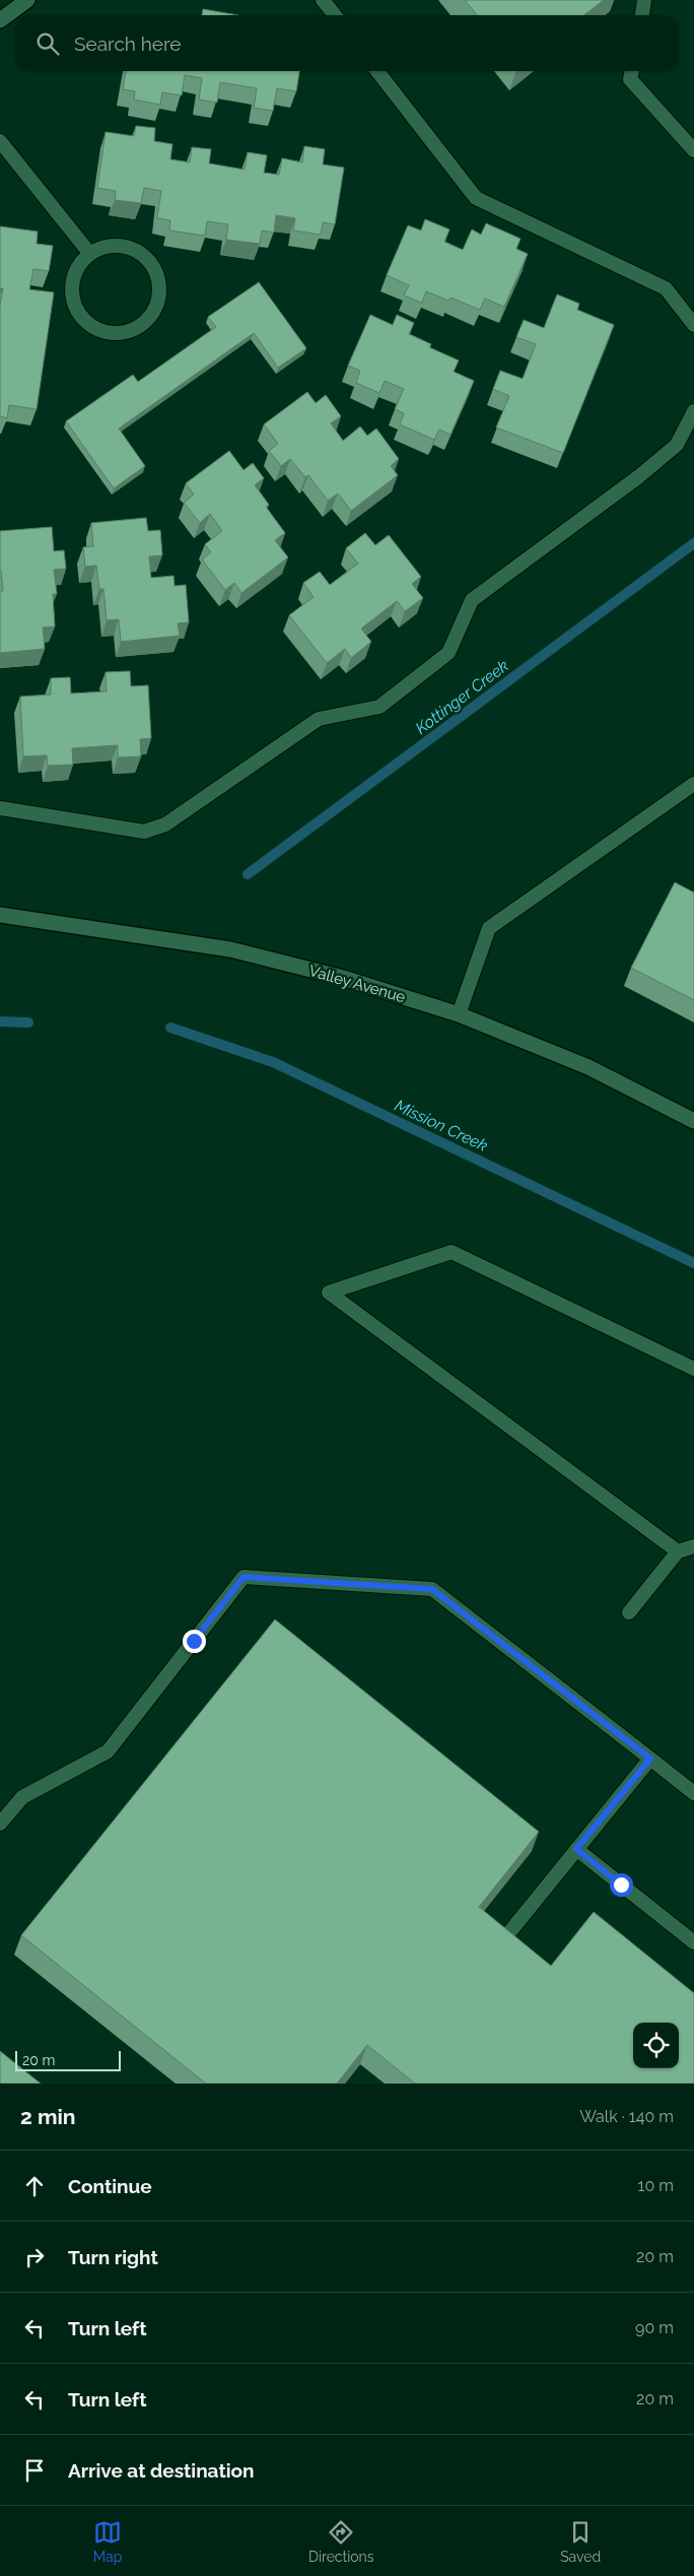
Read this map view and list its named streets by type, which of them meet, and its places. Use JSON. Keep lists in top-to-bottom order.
{
  "streets": {
    "street": ["Valley Avenue"]
  },
  "water": ["Kottinger Creek", "Mission Creek"],
  "scale_bar": "20 m",
  "page": {
    "search": "Search here",
    "scale": "20 m",
    "heading": ["2 min", "Walk · 140 m"],
    "list": [
      ["Continue", "10 m"],
      ["Turn right", "20 m"],
      ["Turn left", "90 m"],
      ["Turn left", "20 m"],
      "Arrive at destination"
    ],
    "nav": ["Map", "Directions", "Saved"]
  }
}
